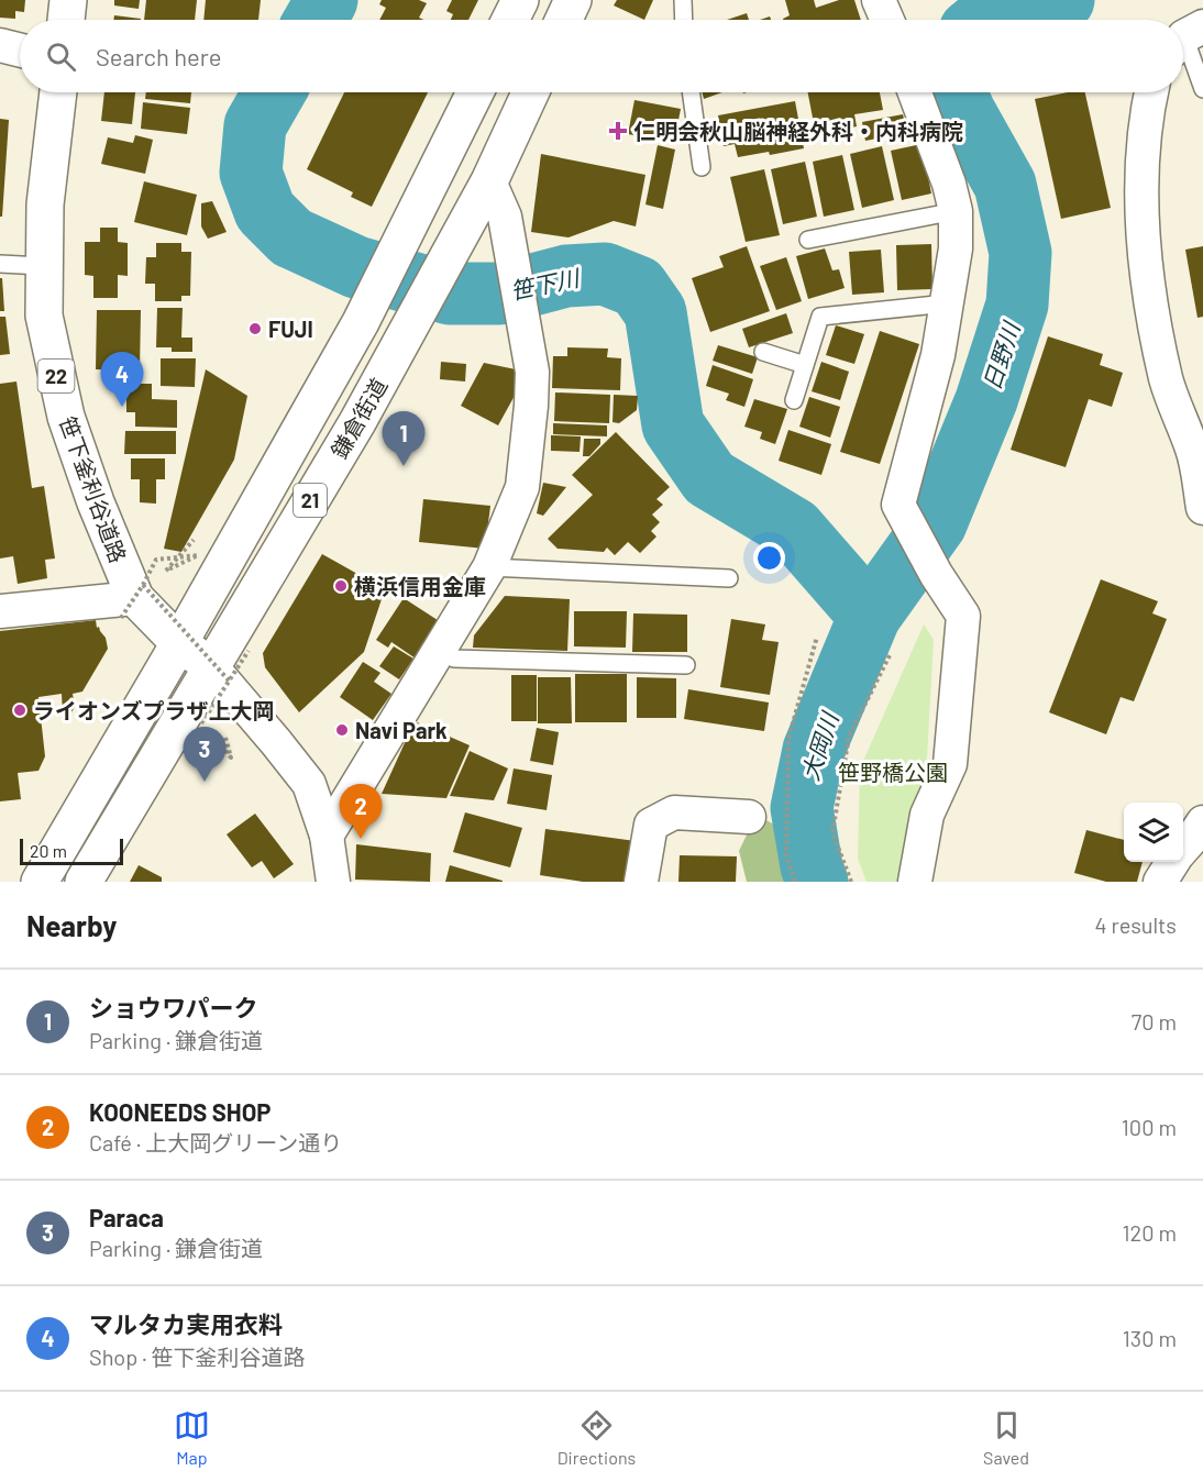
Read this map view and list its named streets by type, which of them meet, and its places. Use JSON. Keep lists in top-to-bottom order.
{
  "streets": {
    "main road": [
      "22",
      "鎌倉街道",
      "笹下釜利谷道路",
      "21"
    ]
  },
  "crossings": [
    ["鎌倉街道", "笹下釜利谷道路"]
  ],
  "water": ["笹下川", "日野川", "大岡川"],
  "parks": ["笹野橋公園"],
  "places": {
    "health": ["仁明会秋山脳神経外科・内科病院"],
    "other": [
      "FUJI",
      "横浜信用金庫",
      "ライオンズプラザ上大岡",
      "Navi Park"
    ]
  },
  "scale_bar": "20 m",
  "page": {
    "search": "Search here",
    "pins": [
      "4",
      "1",
      "3",
      "2"
    ],
    "scale": "20 m",
    "heading": ["Nearby", "4 results"],
    "list": [
      {
        "mark": "1",
        "name": "ショウワパーク",
        "note": "Parking · 鎌倉街道",
        "value": "70 m"
      },
      {
        "mark": "2",
        "name": "KOONEEDS SHOP",
        "note": "Café · 上大岡グリーン通り",
        "value": "100 m"
      },
      {
        "mark": "3",
        "name": "Paraca",
        "note": "Parking · 鎌倉街道",
        "value": "120 m"
      },
      {
        "mark": "4",
        "name": "マルタカ実用衣料",
        "note": "Shop · 笹下釜利谷道路",
        "value": "130 m"
      }
    ],
    "nav": ["Map", "Directions", "Saved"]
  }
}
